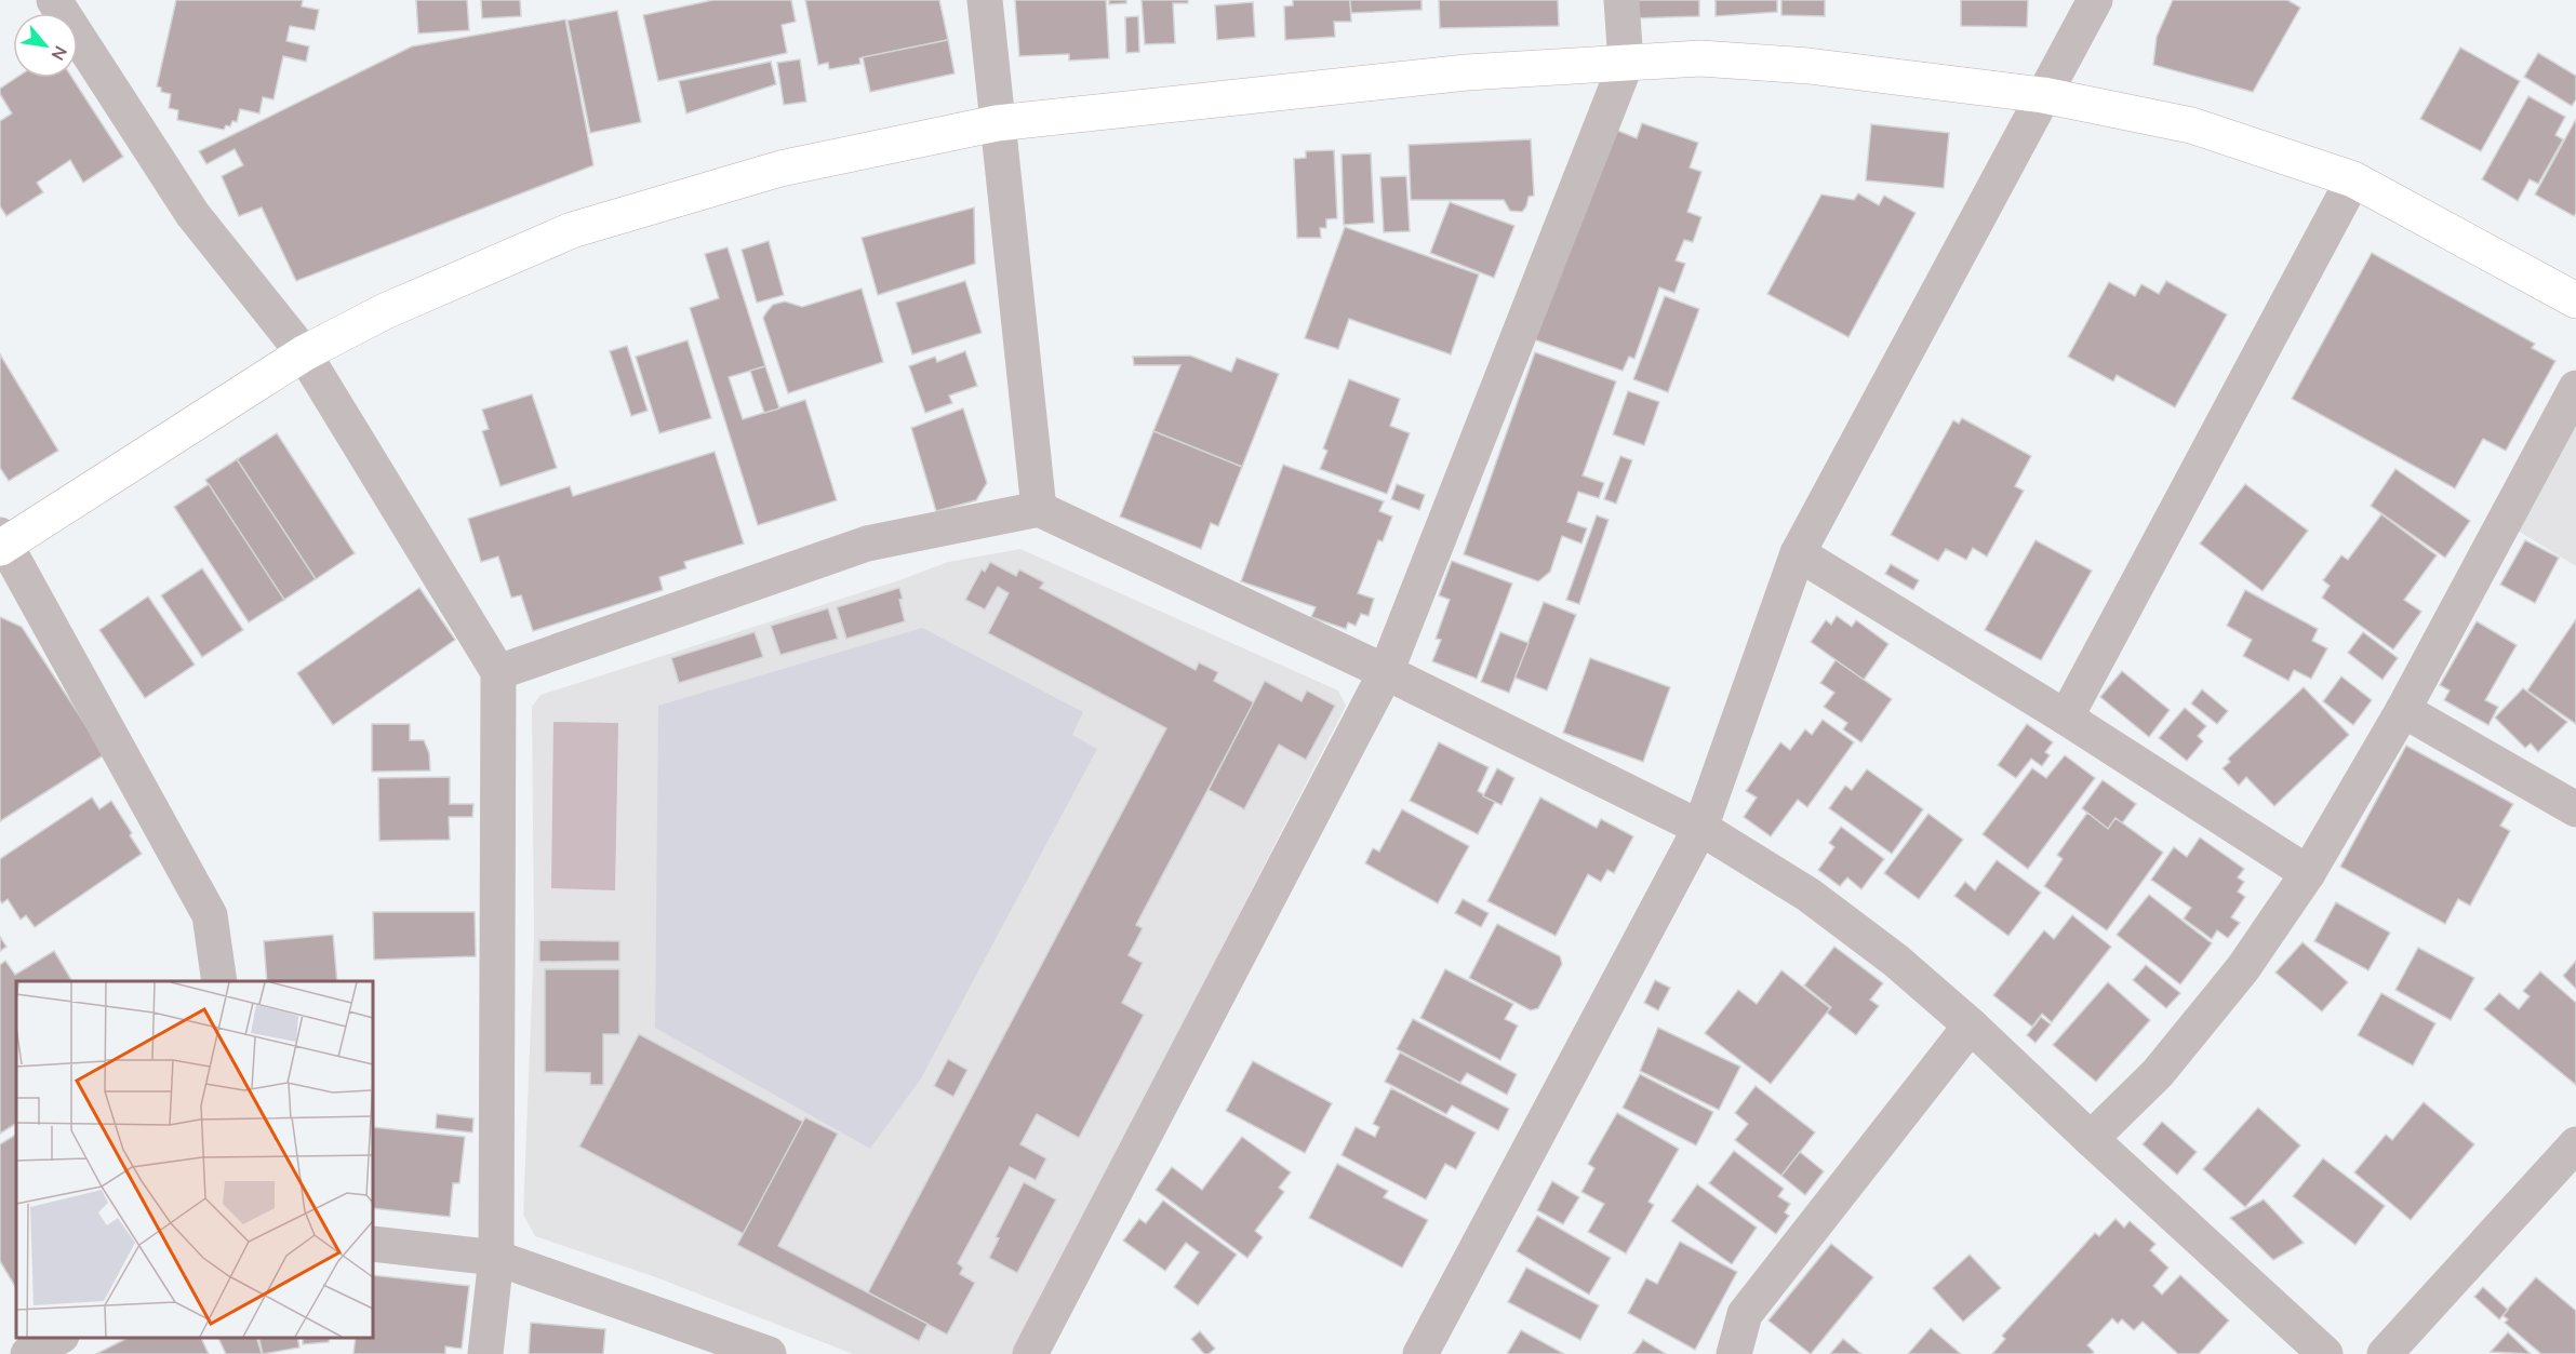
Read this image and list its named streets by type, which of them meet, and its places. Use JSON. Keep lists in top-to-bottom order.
{
  "north": "bottom right"
}
